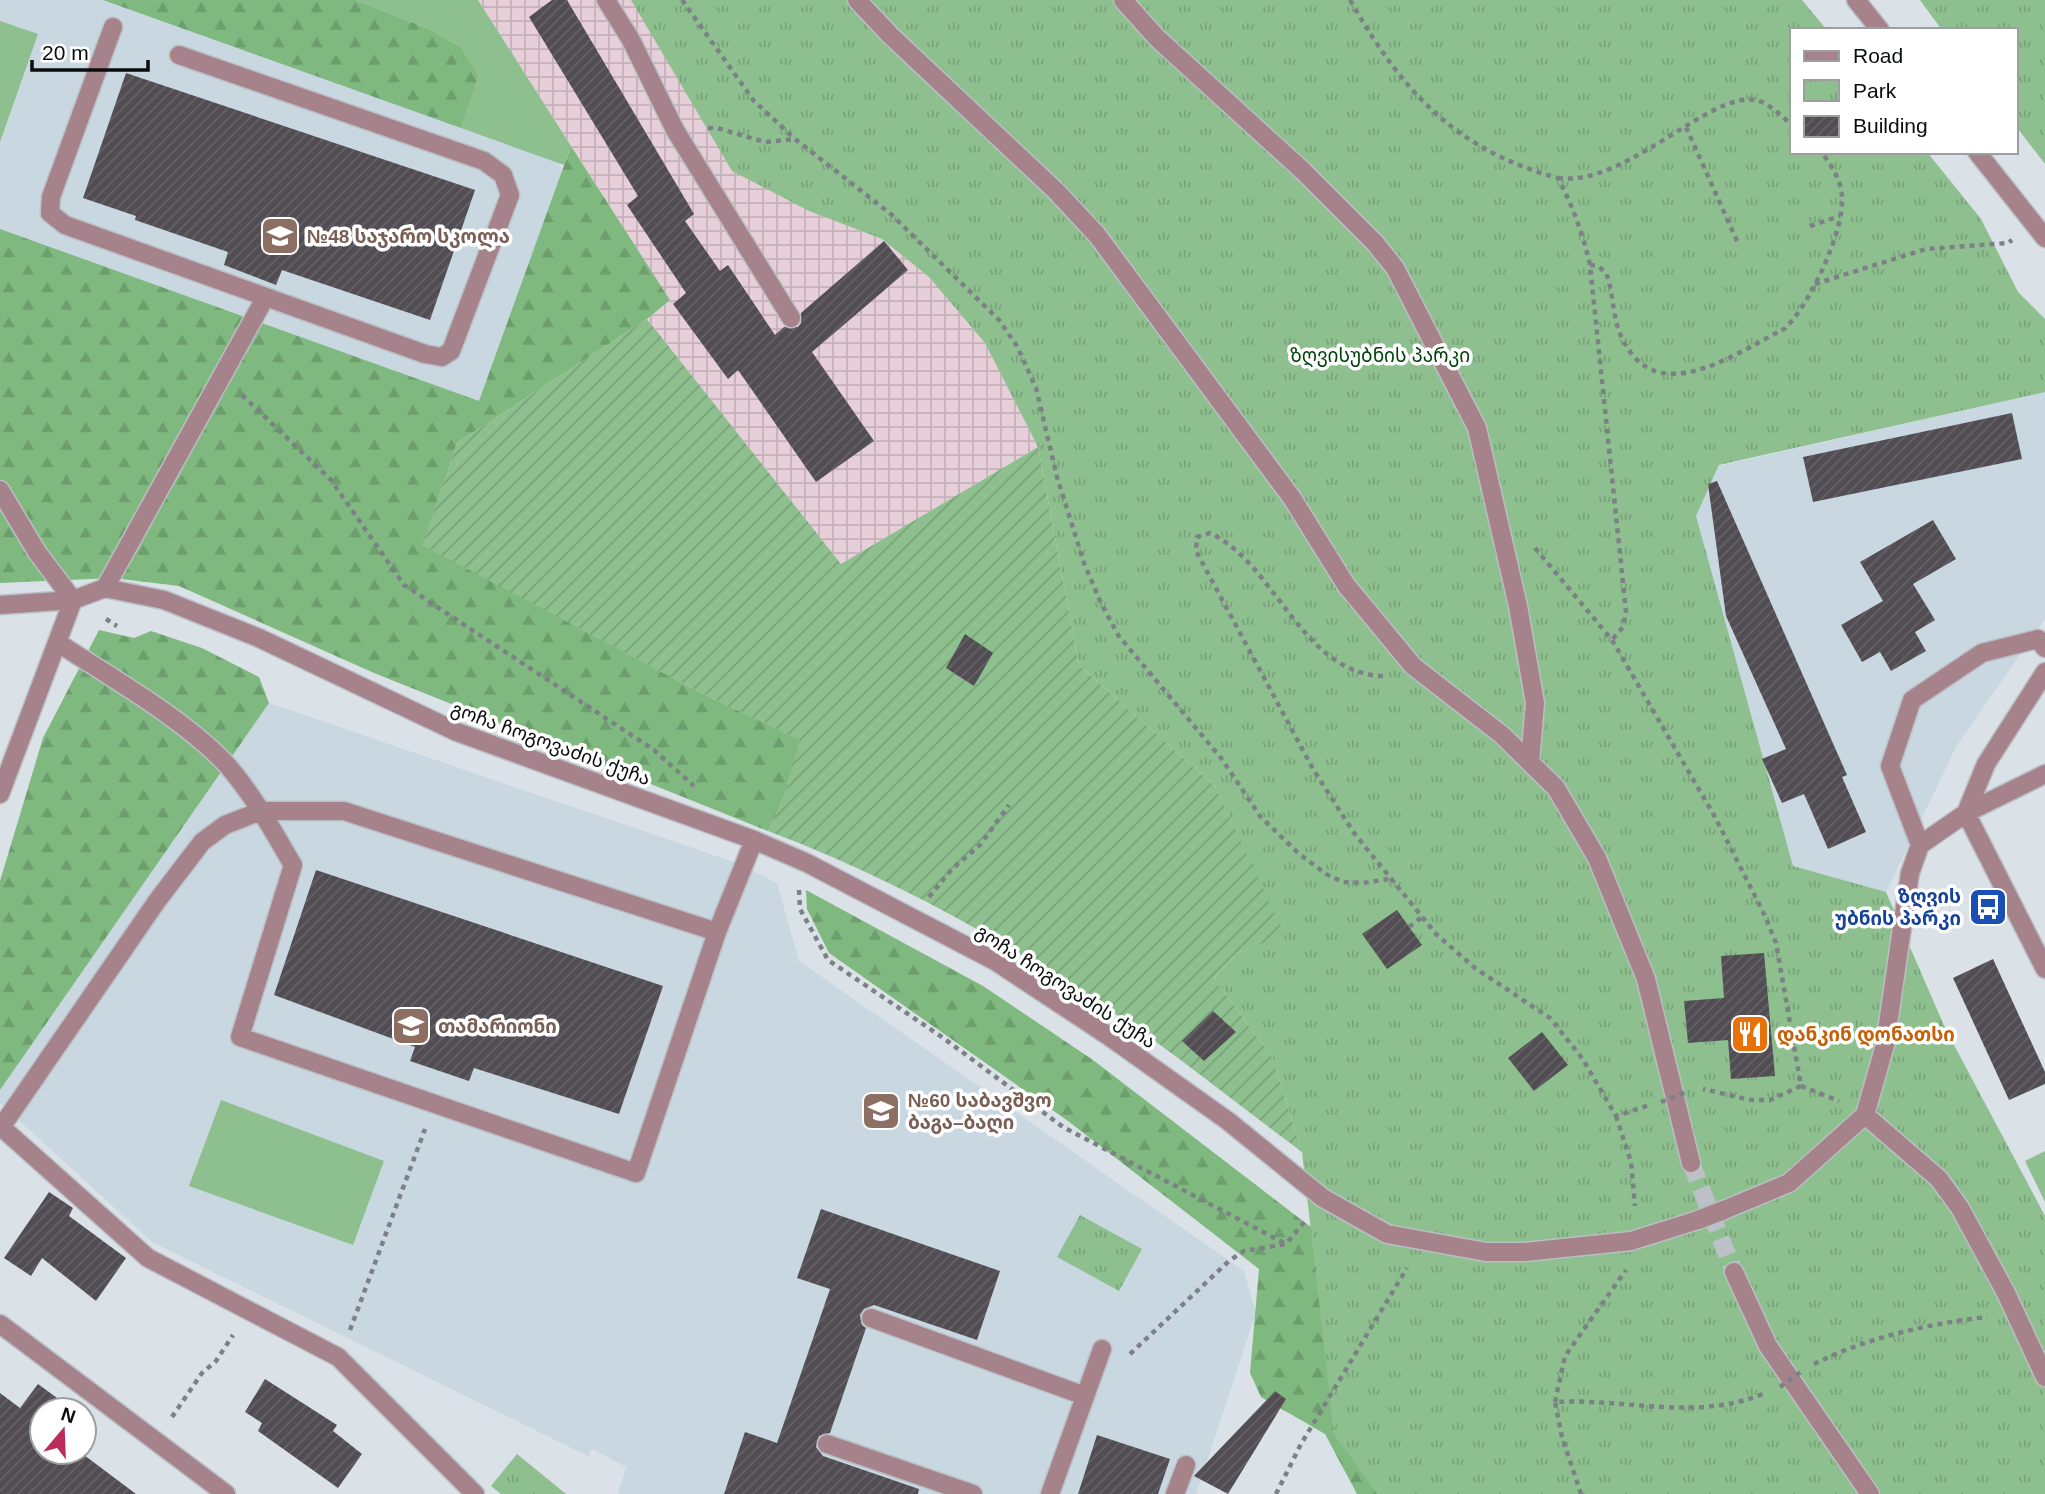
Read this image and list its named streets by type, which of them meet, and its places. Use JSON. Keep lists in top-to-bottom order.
{
  "streets": {
    "street": ["გოჩა ჩოგოვაძის ქუჩა"]
  },
  "parks": ["ზღვისუბნის პარკი"],
  "places": {
    "school or university": ["№48 საჯარო სკოლა", "თამარიონი", "№60 საბავშვო ბაგა–ბაღი"],
    "bus stop": ["ზღვის უბნის პარკი"],
    "restaurant": ["დანკინ დონათსი"]
  },
  "legend": ["Road", "Park", "Building"],
  "scale_bar": "20 m",
  "north": "top"
}
